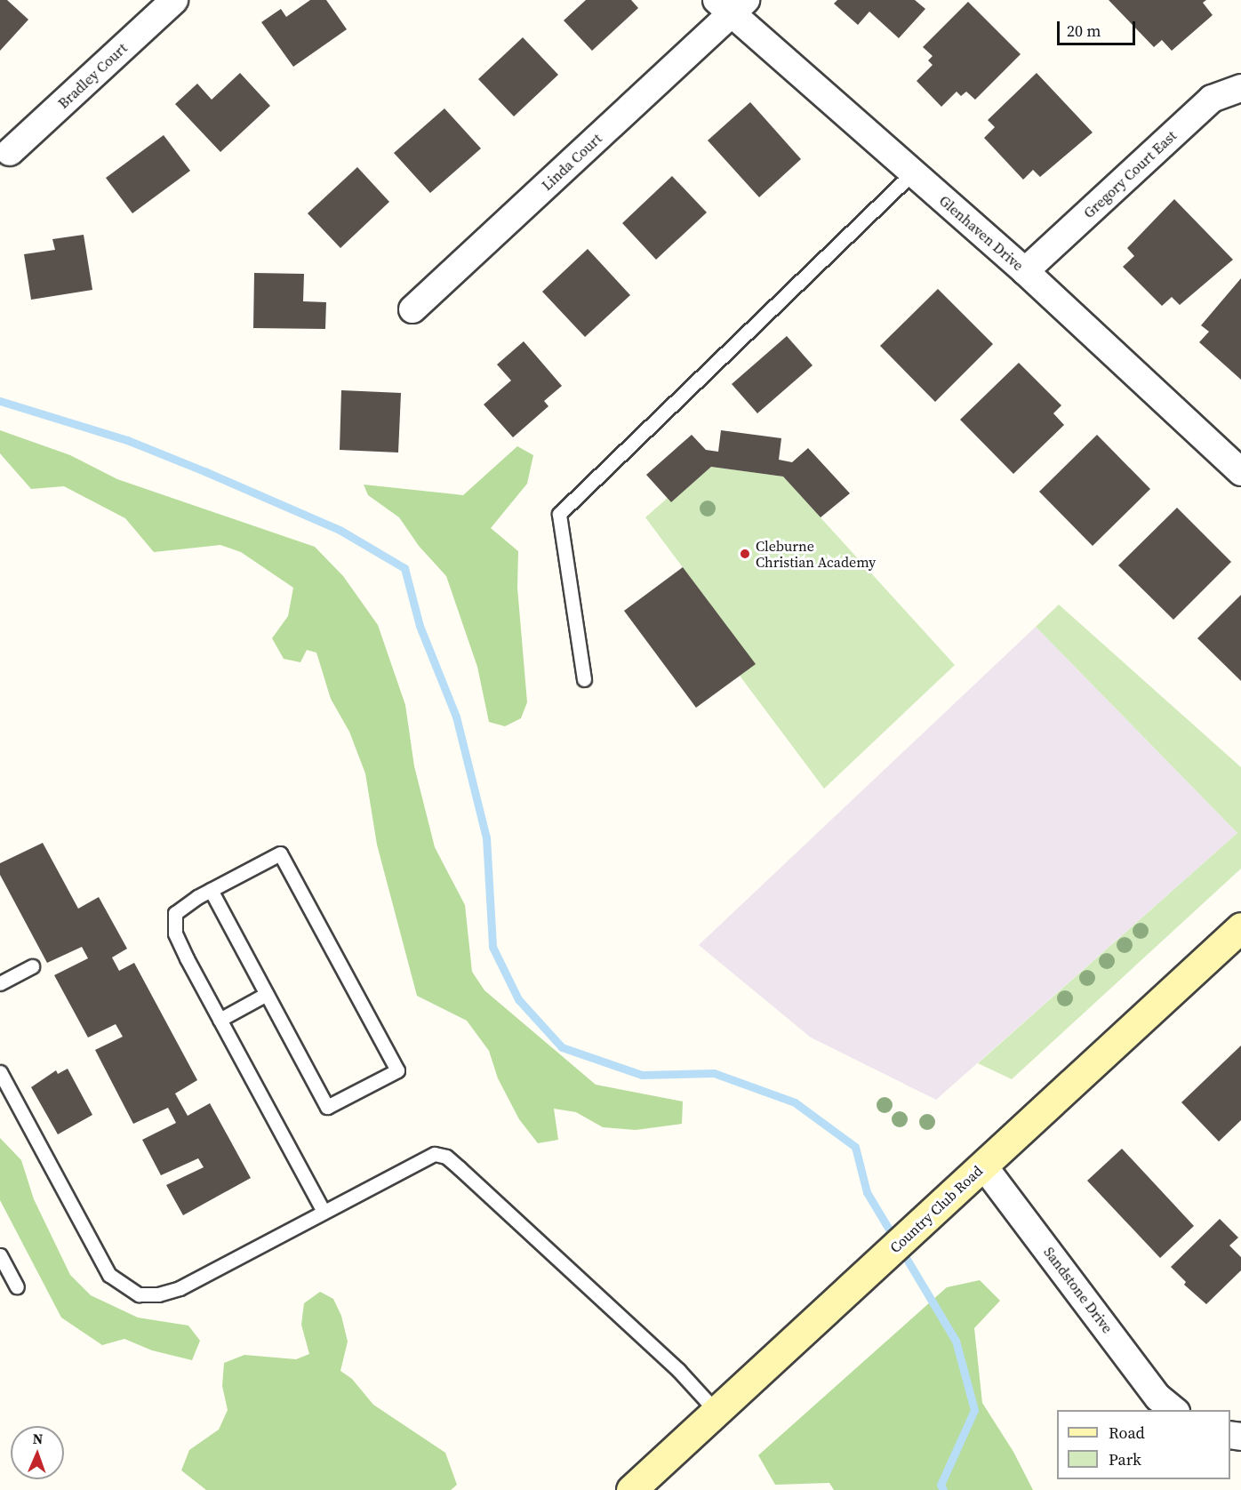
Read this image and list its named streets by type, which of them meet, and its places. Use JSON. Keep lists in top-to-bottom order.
{
  "streets": {
    "main road": ["Country Club Road"],
    "street": [
      "Bradley Court",
      "Linda Court",
      "Gregory Court East",
      "Glenhaven Drive",
      "Sandstone Drive"
    ]
  },
  "crossings": [
    ["Linda Court", "Glenhaven Drive"],
    ["Gregory Court East", "Glenhaven Drive"],
    ["Country Club Road", "Sandstone Drive"]
  ],
  "places": ["Cleburne Christian Academy"],
  "legend": ["Road", "Park"],
  "scale_bar": "20 m",
  "north": "top"
}
